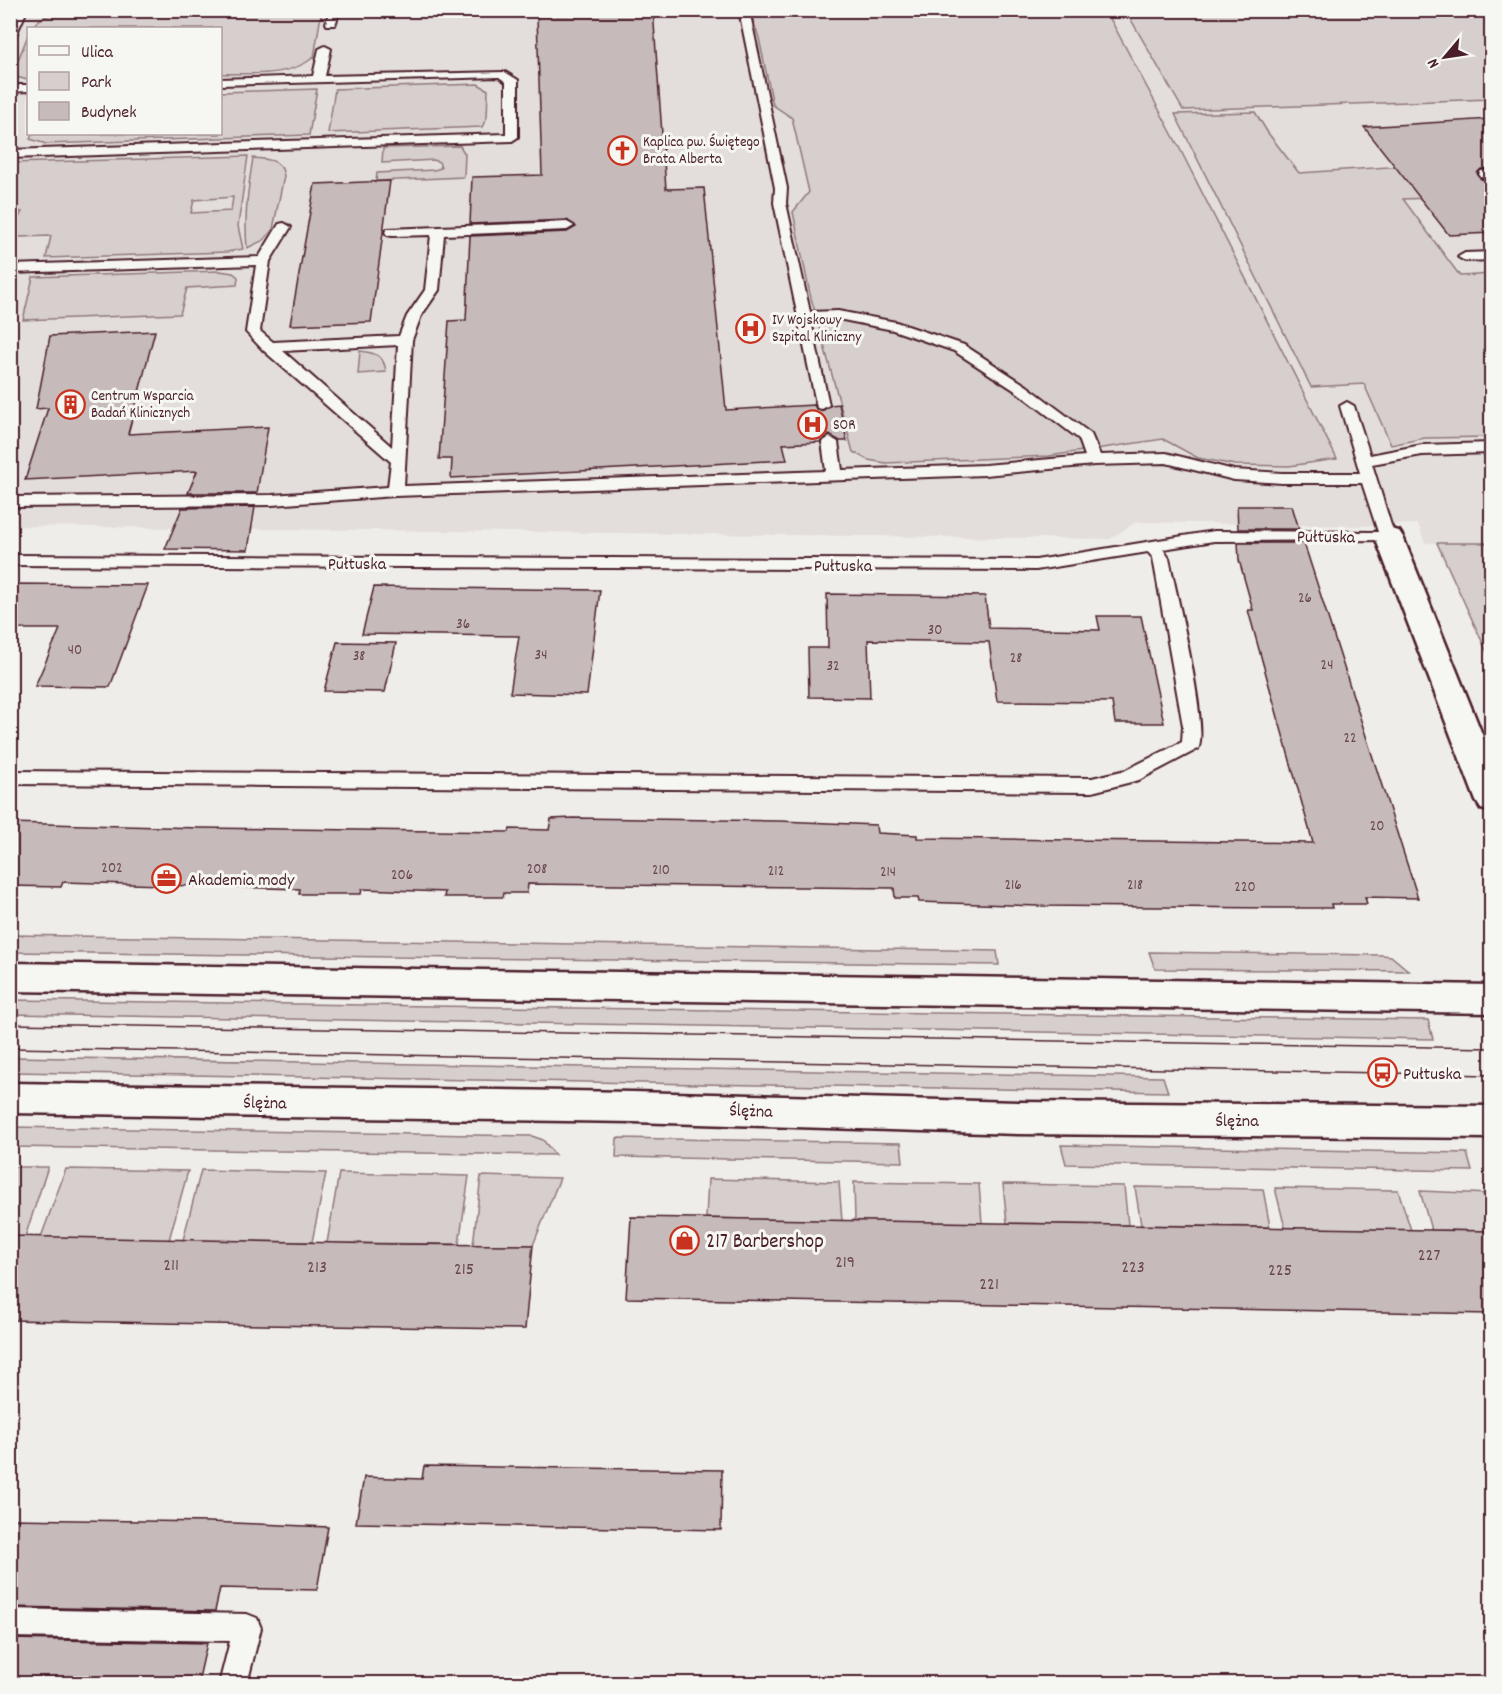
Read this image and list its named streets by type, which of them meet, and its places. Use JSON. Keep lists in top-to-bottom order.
{
  "streets": {
    "main road": ["Ślężna"],
    "lane": ["Pułtuska"]
  },
  "places": {
    "church": ["Kaplica pw. Świętego Brata Alberta"],
    "hospital": ["IV Wojskowy Szpital Kliniczny", "SOR"],
    "building": ["Centrum Wsparcia Badań Klinicznych"],
    "office": ["Akademia mody"],
    "bus stop": ["Pułtuska"],
    "shop": ["217 Barbershop"]
  },
  "house_numbers": [
    "26",
    "36",
    "30",
    "40",
    "34",
    "38",
    "28",
    "24",
    "32",
    "22",
    "20",
    "202",
    "208",
    "210",
    "212",
    "214",
    "206",
    "216",
    "218",
    "220",
    "227",
    "219",
    "211",
    "213",
    "223",
    "215",
    "225",
    "221"
  ],
  "legend": ["Ulica", "Park", "Budynek"],
  "north": "bottom left"
}
